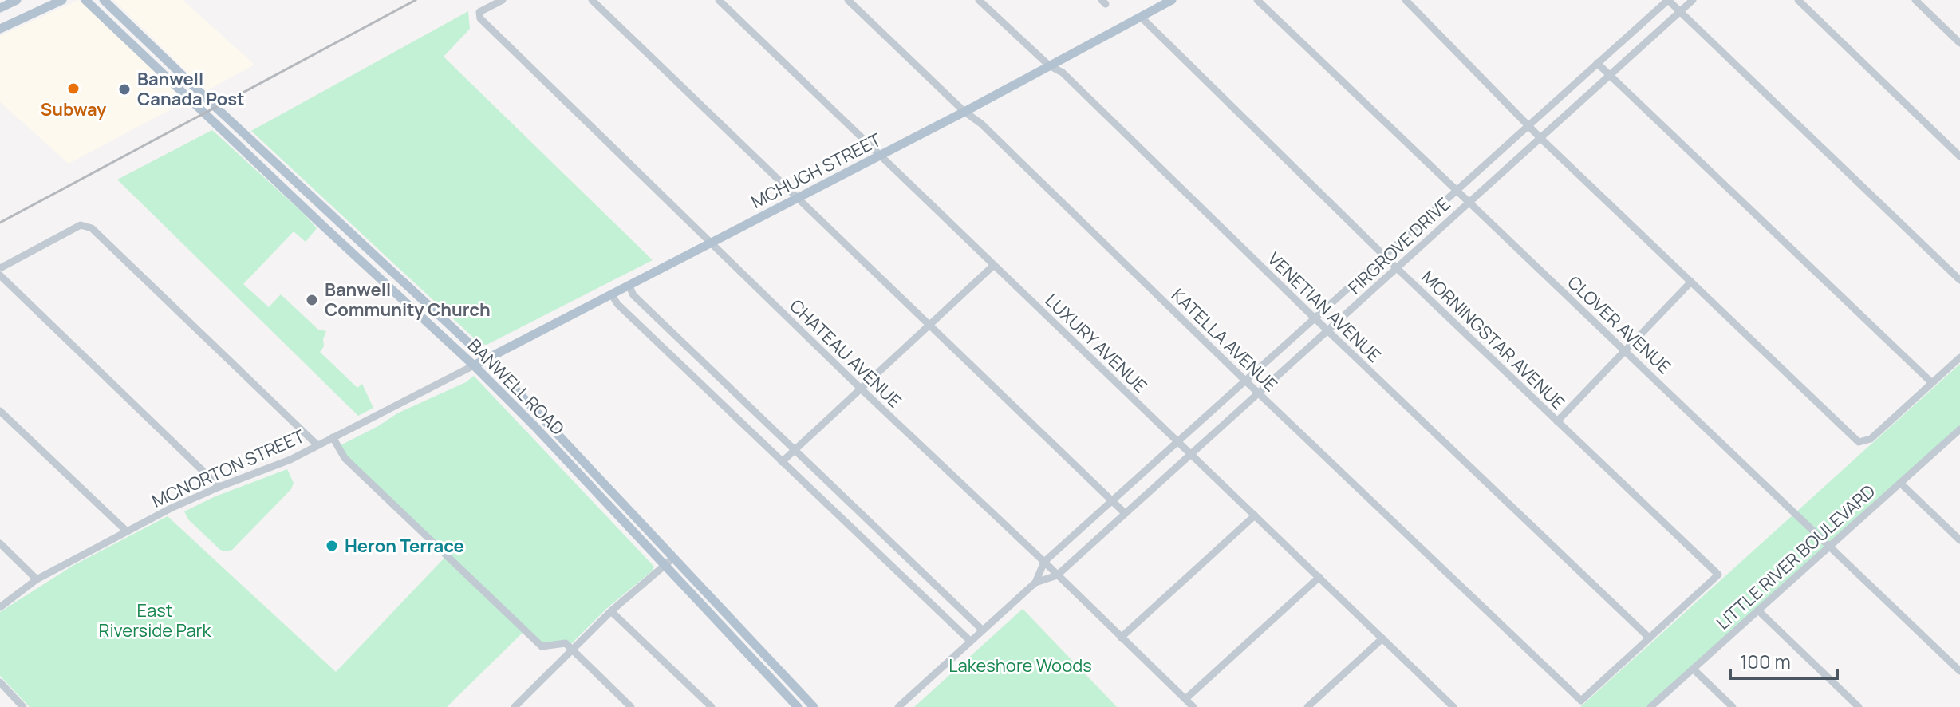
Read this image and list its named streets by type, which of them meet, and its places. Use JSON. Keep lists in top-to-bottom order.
{
  "streets": {
    "main road": ["MCHUGH STREET", "BANWELL ROAD"],
    "street": [
      "FIRGROVE DRIVE",
      "VENETIAN AVENUE",
      "CLOVER AVENUE",
      "KATELLA AVENUE",
      "MORNINGSTAR AVENUE",
      "LUXURY AVENUE",
      "CHATEAU AVENUE",
      "MCNORTON STREET",
      "LITTLE RIVER BOULEVARD"
    ]
  },
  "crossings": [
    ["MCHUGH STREET", "VENETIAN AVENUE"],
    ["MCHUGH STREET", "KATELLA AVENUE"],
    ["MCHUGH STREET", "MORNINGSTAR AVENUE"],
    ["MCHUGH STREET", "LUXURY AVENUE"],
    ["MCHUGH STREET", "CHATEAU AVENUE"],
    ["MCHUGH STREET", "BANWELL ROAD"],
    ["MCHUGH STREET", "MCNORTON STREET"],
    ["FIRGROVE DRIVE", "VENETIAN AVENUE"],
    ["FIRGROVE DRIVE", "CLOVER AVENUE"],
    ["FIRGROVE DRIVE", "KATELLA AVENUE"],
    ["FIRGROVE DRIVE", "MORNINGSTAR AVENUE"],
    ["FIRGROVE DRIVE", "LUXURY AVENUE"],
    ["FIRGROVE DRIVE", "CHATEAU AVENUE"],
    ["VENETIAN AVENUE", "KATELLA AVENUE"],
    ["VENETIAN AVENUE", "MORNINGSTAR AVENUE"],
    ["CLOVER AVENUE", "LITTLE RIVER BOULEVARD"],
    ["KATELLA AVENUE", "MORNINGSTAR AVENUE"],
    ["BANWELL ROAD", "MCNORTON STREET"]
  ],
  "parks": ["East Riverside Park", "Lakeshore Woods"],
  "places": [
    "Subway",
    "Banwell Canada Post",
    "Banwell Community Church",
    "Heron Terrace"
  ],
  "scale_bar": "100 m"
}
